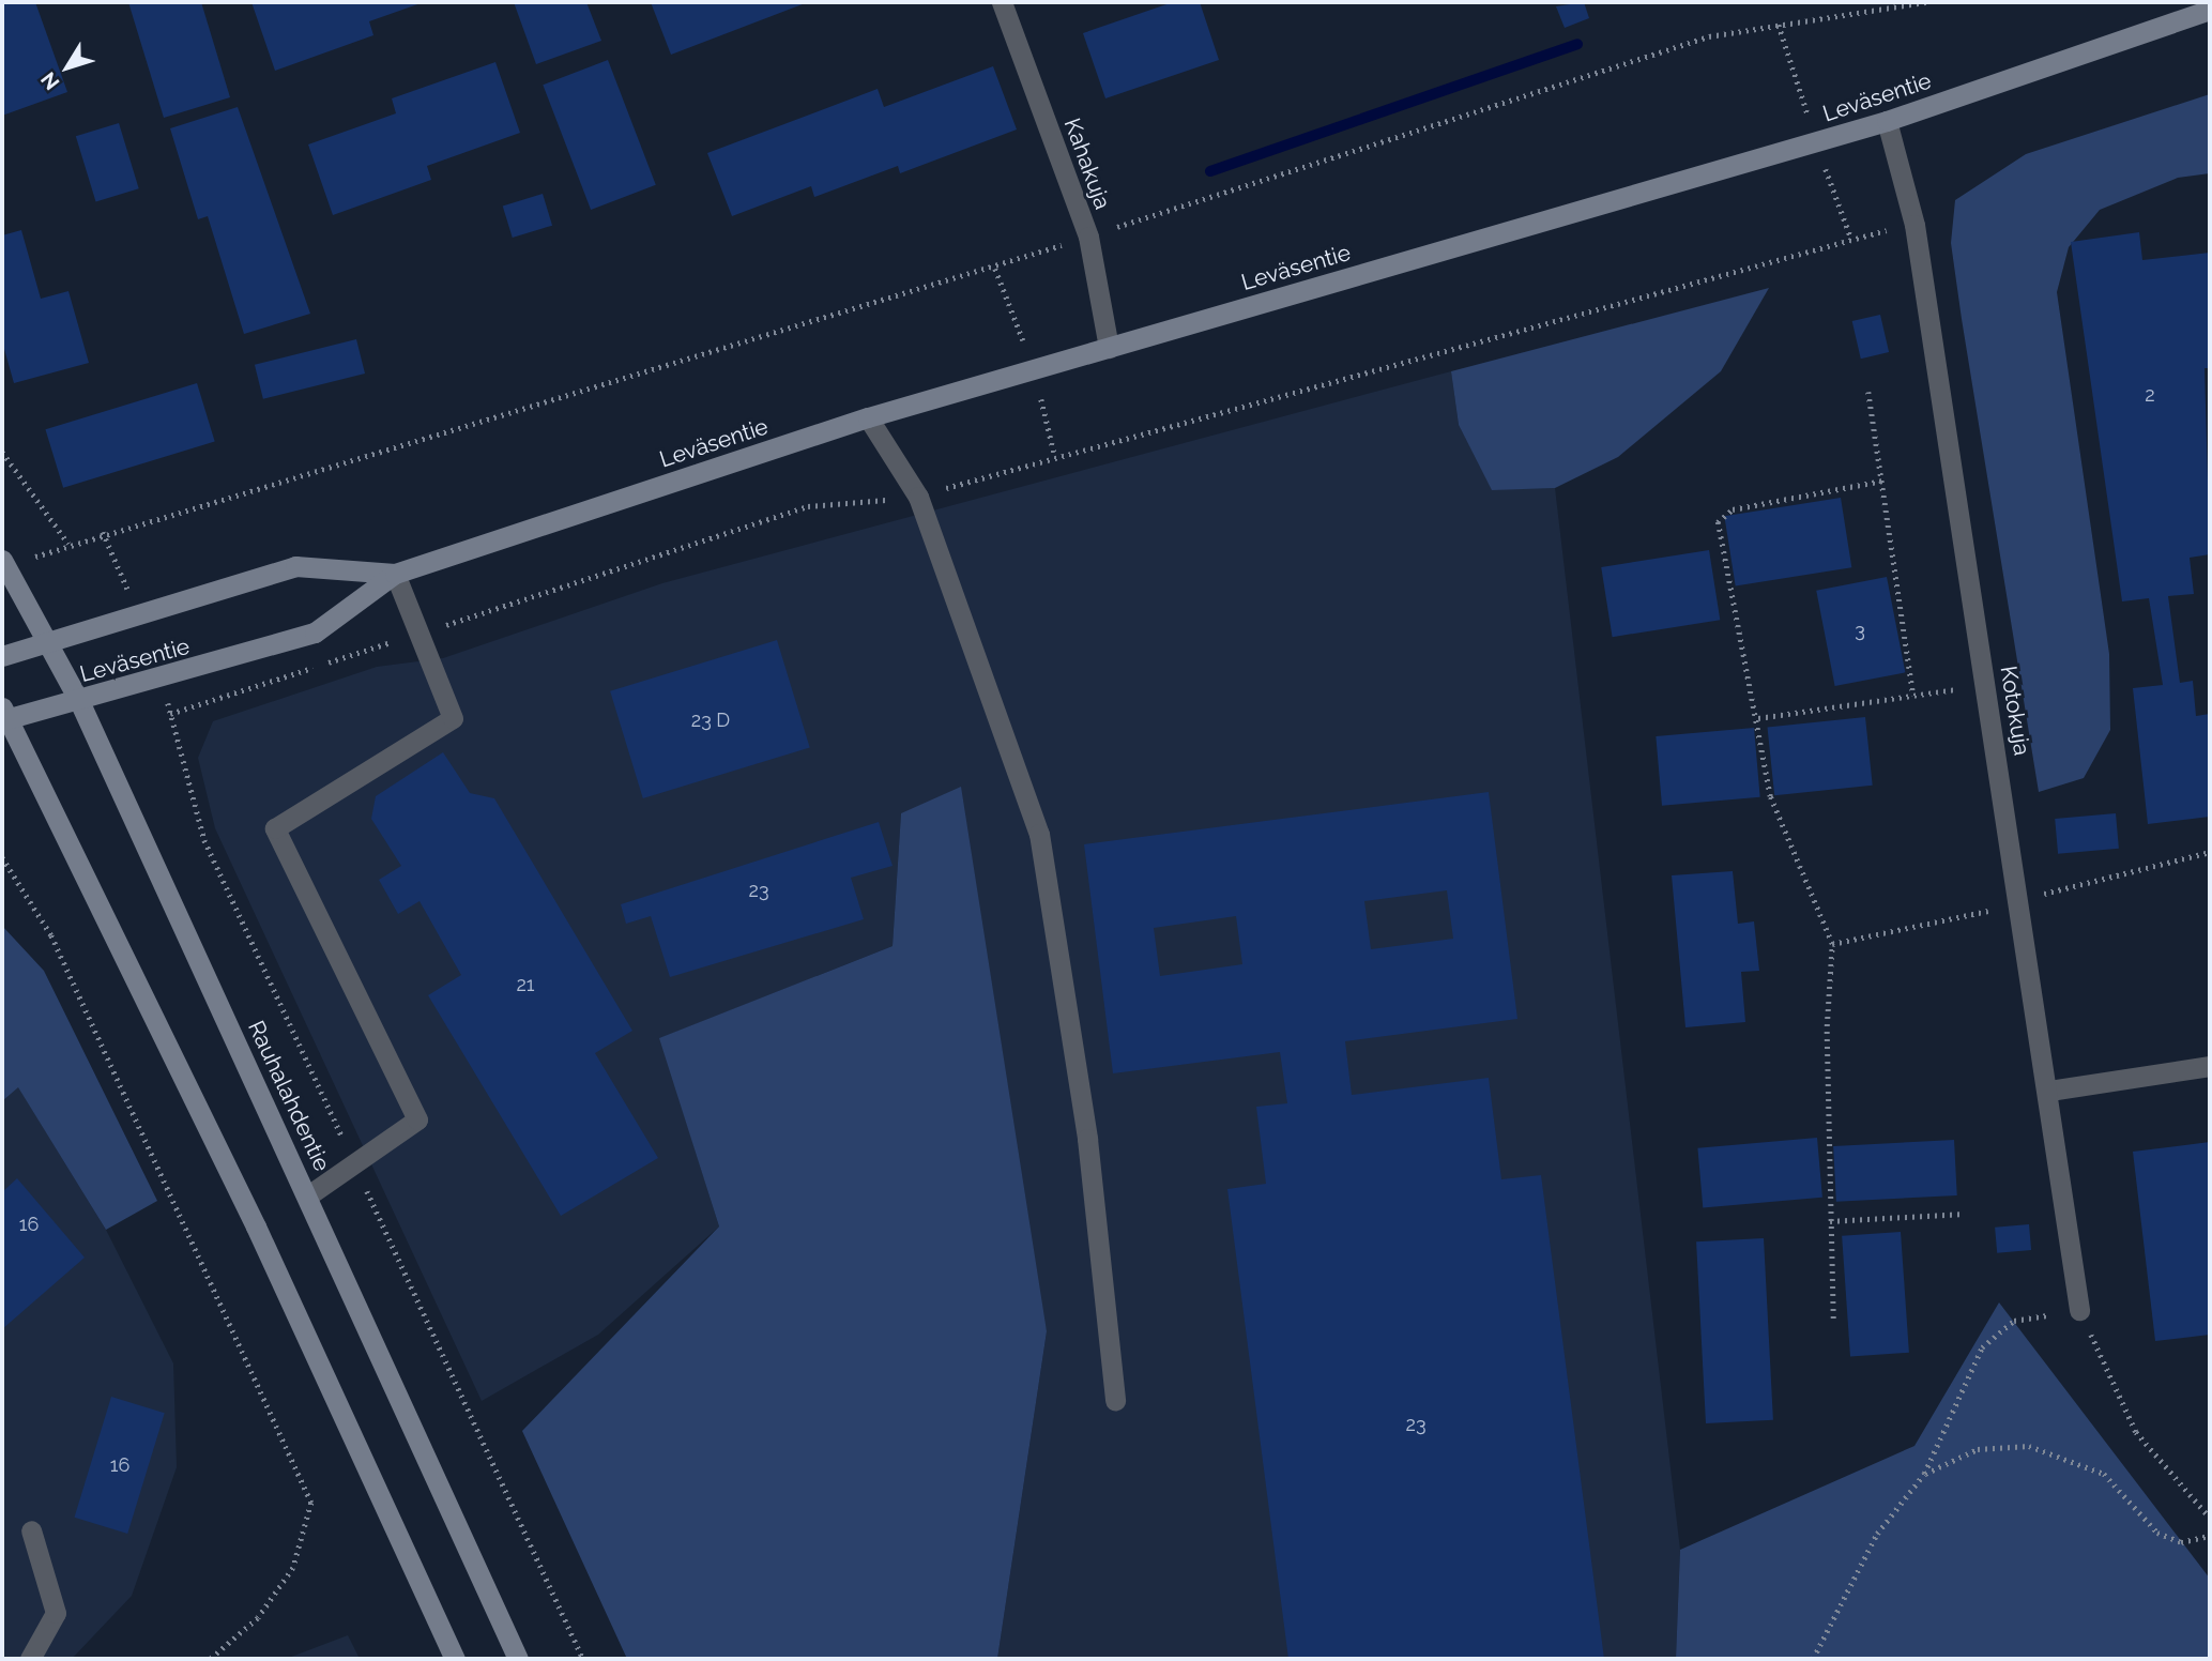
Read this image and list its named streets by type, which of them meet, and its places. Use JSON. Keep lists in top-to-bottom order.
{
  "streets": {
    "main road": ["Leväsentie", "Rauhalahdentie"],
    "street": ["Kahakuja", "Kotokuja"]
  },
  "crossings": [
    ["Leväsentie", "Kahakuja"],
    ["Leväsentie", "Kotokuja"],
    ["Leväsentie", "Rauhalahdentie"]
  ],
  "house_numbers": [
    "2",
    "3",
    "23 D",
    "23",
    "21",
    "16",
    "23",
    "16"
  ],
  "north": "bottom left"
}
